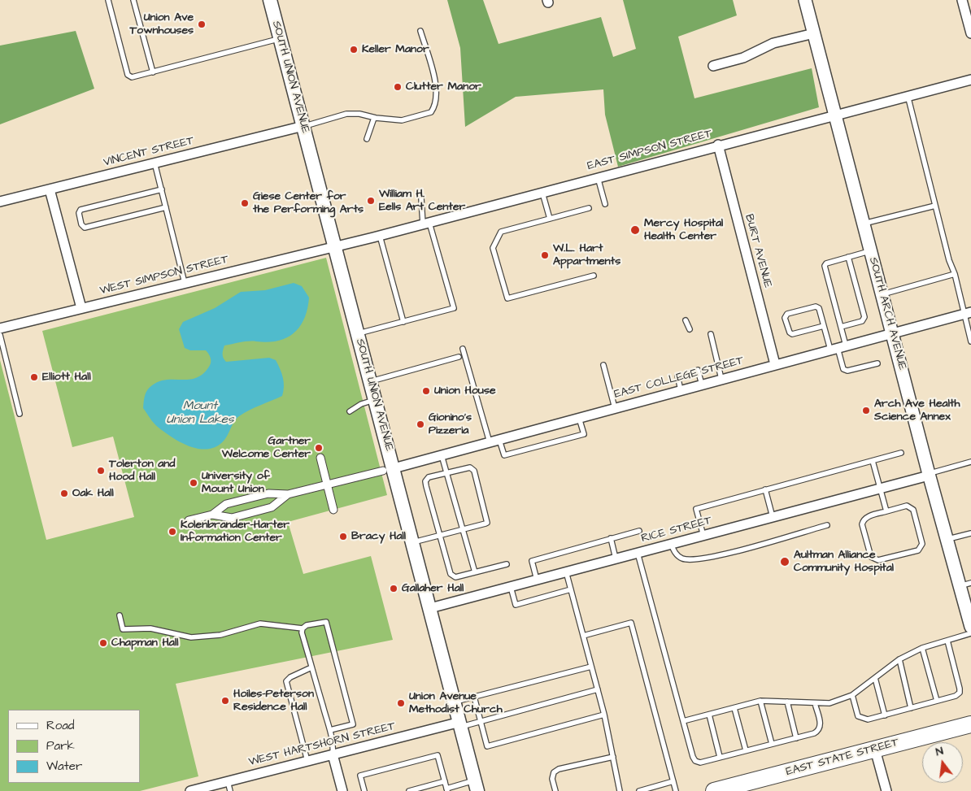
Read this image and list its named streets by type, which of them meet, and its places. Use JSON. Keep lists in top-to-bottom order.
{
  "streets": {
    "highway": ["EAST STATE STREET"],
    "main road": ["SOUTH UNION AVENUE"],
    "street": [
      "EAST SIMPSON STREET",
      "VINCENT STREET",
      "BURT AVENUE",
      "WEST SIMPSON STREET",
      "SOUTH ARCH AVENUE",
      "EAST COLLEGE STREET",
      "RICE STREET",
      "WEST HARTSHORN STREET"
    ]
  },
  "crossings": [
    ["SOUTH UNION AVENUE", "EAST SIMPSON STREET"],
    ["SOUTH UNION AVENUE", "VINCENT STREET"],
    ["SOUTH UNION AVENUE", "WEST SIMPSON STREET"],
    ["SOUTH UNION AVENUE", "EAST COLLEGE STREET"],
    ["SOUTH UNION AVENUE", "RICE STREET"],
    ["SOUTH UNION AVENUE", "WEST HARTSHORN STREET"],
    ["EAST SIMPSON STREET", "BURT AVENUE"],
    ["EAST SIMPSON STREET", "WEST SIMPSON STREET"],
    ["EAST SIMPSON STREET", "SOUTH ARCH AVENUE"],
    ["BURT AVENUE", "EAST COLLEGE STREET"],
    ["SOUTH ARCH AVENUE", "EAST COLLEGE STREET"],
    ["SOUTH ARCH AVENUE", "RICE STREET"]
  ],
  "water": ["Mount Union Lakes"],
  "places": [
    "Union Ave Townhouses",
    "Keller Manor",
    "Clutter Manor",
    "William H. Eells Art Center",
    "Giese Center for the Performing Arts",
    "Mercy Hospital Health Center",
    "W.L. Hart Appartments",
    "Elliott Hall",
    "Union House",
    "Arch Ave Health Science Annex",
    "Gionino's Pizzeria",
    "Gartner Welcome Center",
    "Tolerton and Hood Hall",
    "University of Mount Union",
    "Oak Hall",
    "Kolenbrander-Harter Information Center",
    "Bracy Hall",
    "Aultman Alliance Community Hospital",
    "Gallaher Hall",
    "Chapman Hall",
    "Hoiles-Peterson Residence Hall",
    "Union Avenue Methodist Church"
  ],
  "legend": ["Road", "Park", "Water"],
  "north": "top"
}
